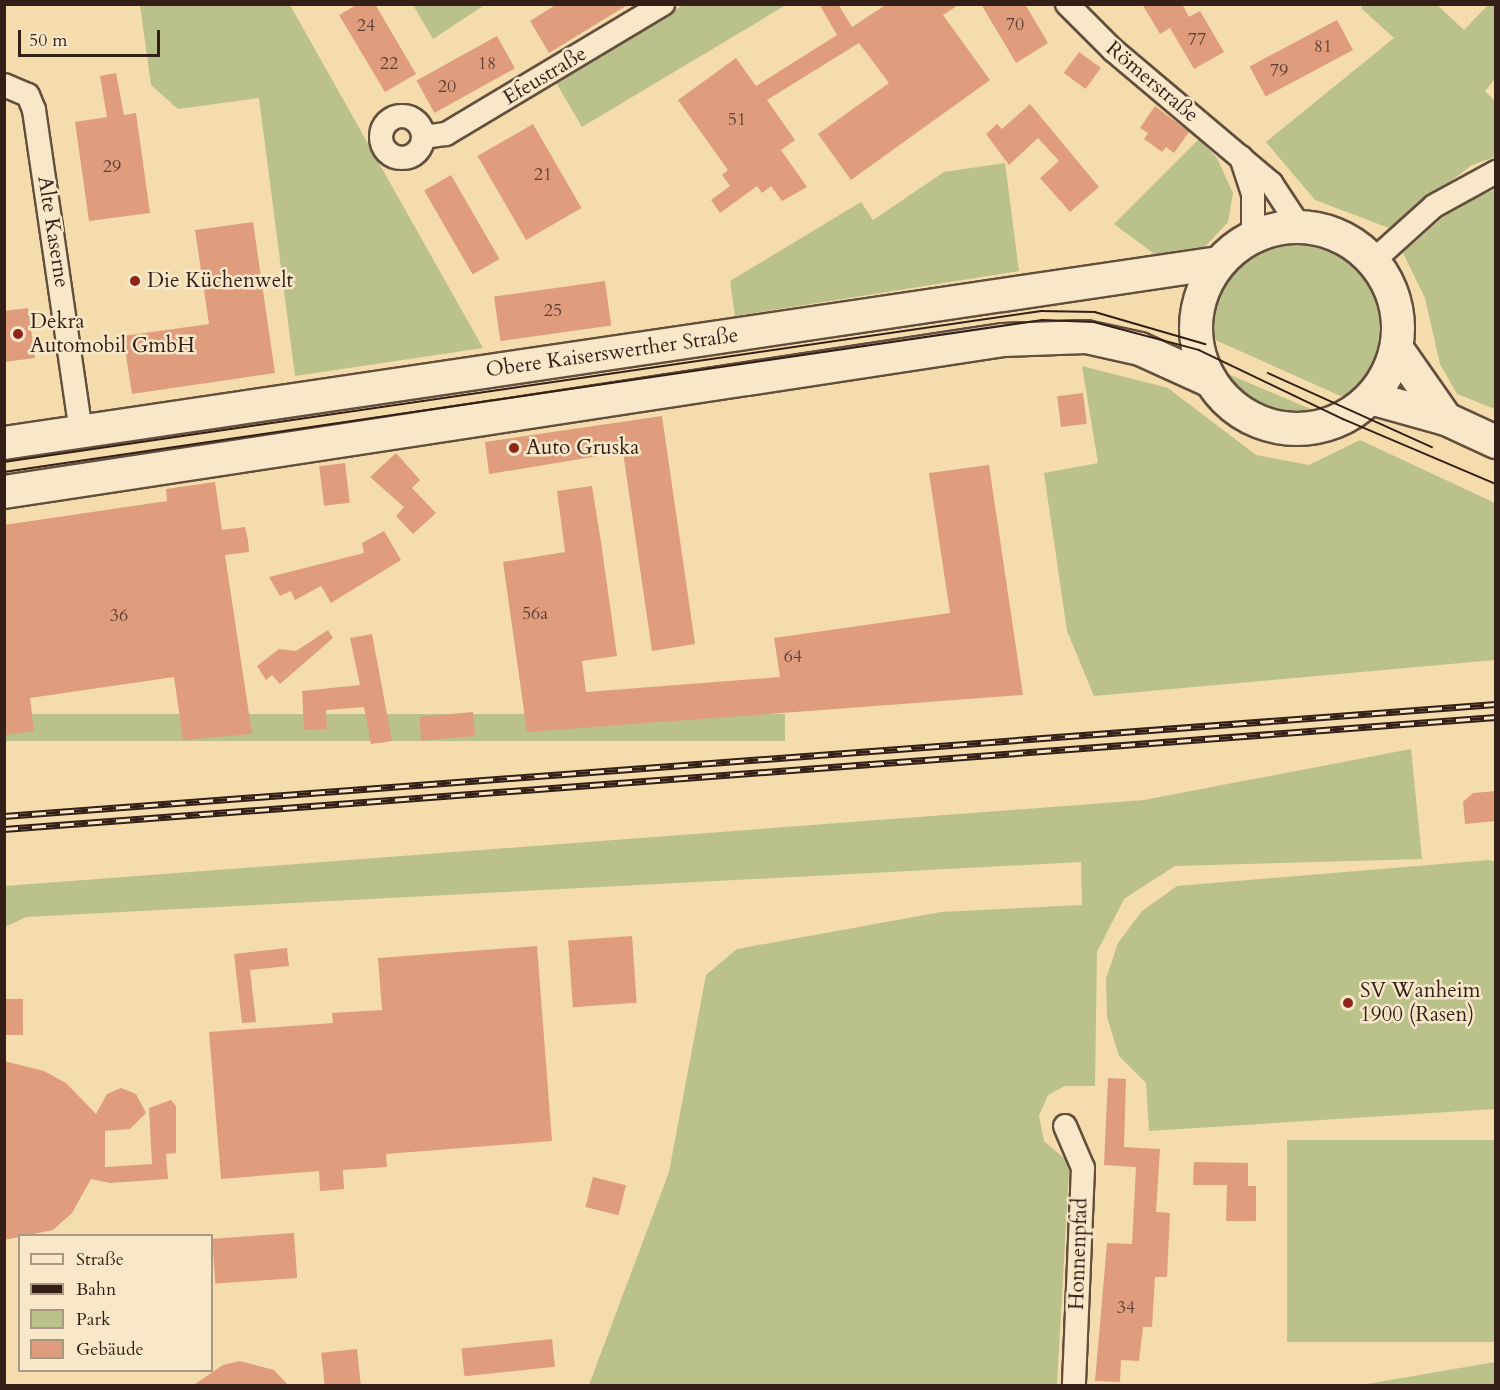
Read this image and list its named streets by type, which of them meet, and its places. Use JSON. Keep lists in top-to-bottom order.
{
  "streets": {
    "street": [
      "Efeustraße",
      "Römerstraße",
      "Alte Kaserne",
      "Obere Kaiserswerther Straße",
      "Honnenpfad"
    ]
  },
  "crossings": [
    ["Römerstraße", "Obere Kaiserswerther Straße"],
    ["Alte Kaserne", "Obere Kaiserswerther Straße"]
  ],
  "places": [
    "Die Küchenwelt",
    "Dekra Automobil GmbH",
    "Auto Gruska",
    "SV Wanheim 1900 (Rasen)"
  ],
  "house_numbers": [
    "70",
    "24",
    "77",
    "81",
    "22",
    "18",
    "79",
    "20",
    "51",
    "29",
    "21",
    "25",
    "56a",
    "36",
    "64",
    "34"
  ],
  "legend": [
    "Straße",
    "Bahn",
    "Park",
    "Gebäude"
  ],
  "scale_bar": "50 m"
}
